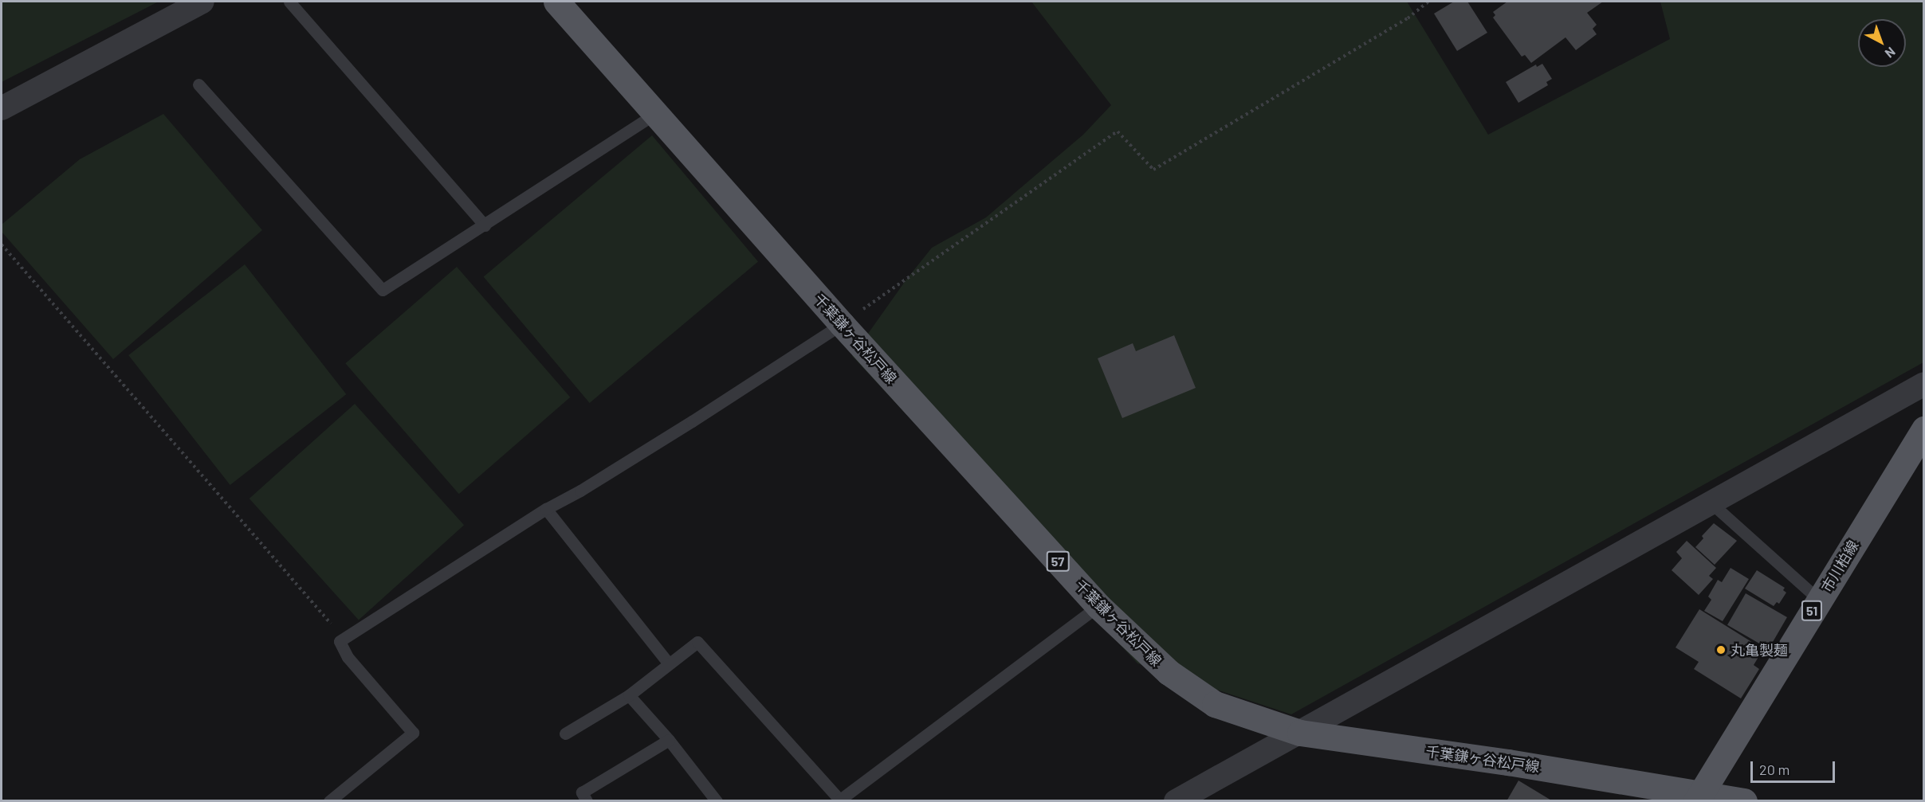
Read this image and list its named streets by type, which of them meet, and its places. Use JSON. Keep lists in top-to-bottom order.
{
  "streets": {
    "main road": [
      "千葉鎌ヶ谷松戸線",
      "57",
      "市川柏線",
      "51"
    ]
  },
  "crossings": [
    ["千葉鎌ヶ谷松戸線", "市川柏線"]
  ],
  "places": ["丸亀製麺"],
  "scale_bar": "20 m",
  "north": "bottom right"
}
